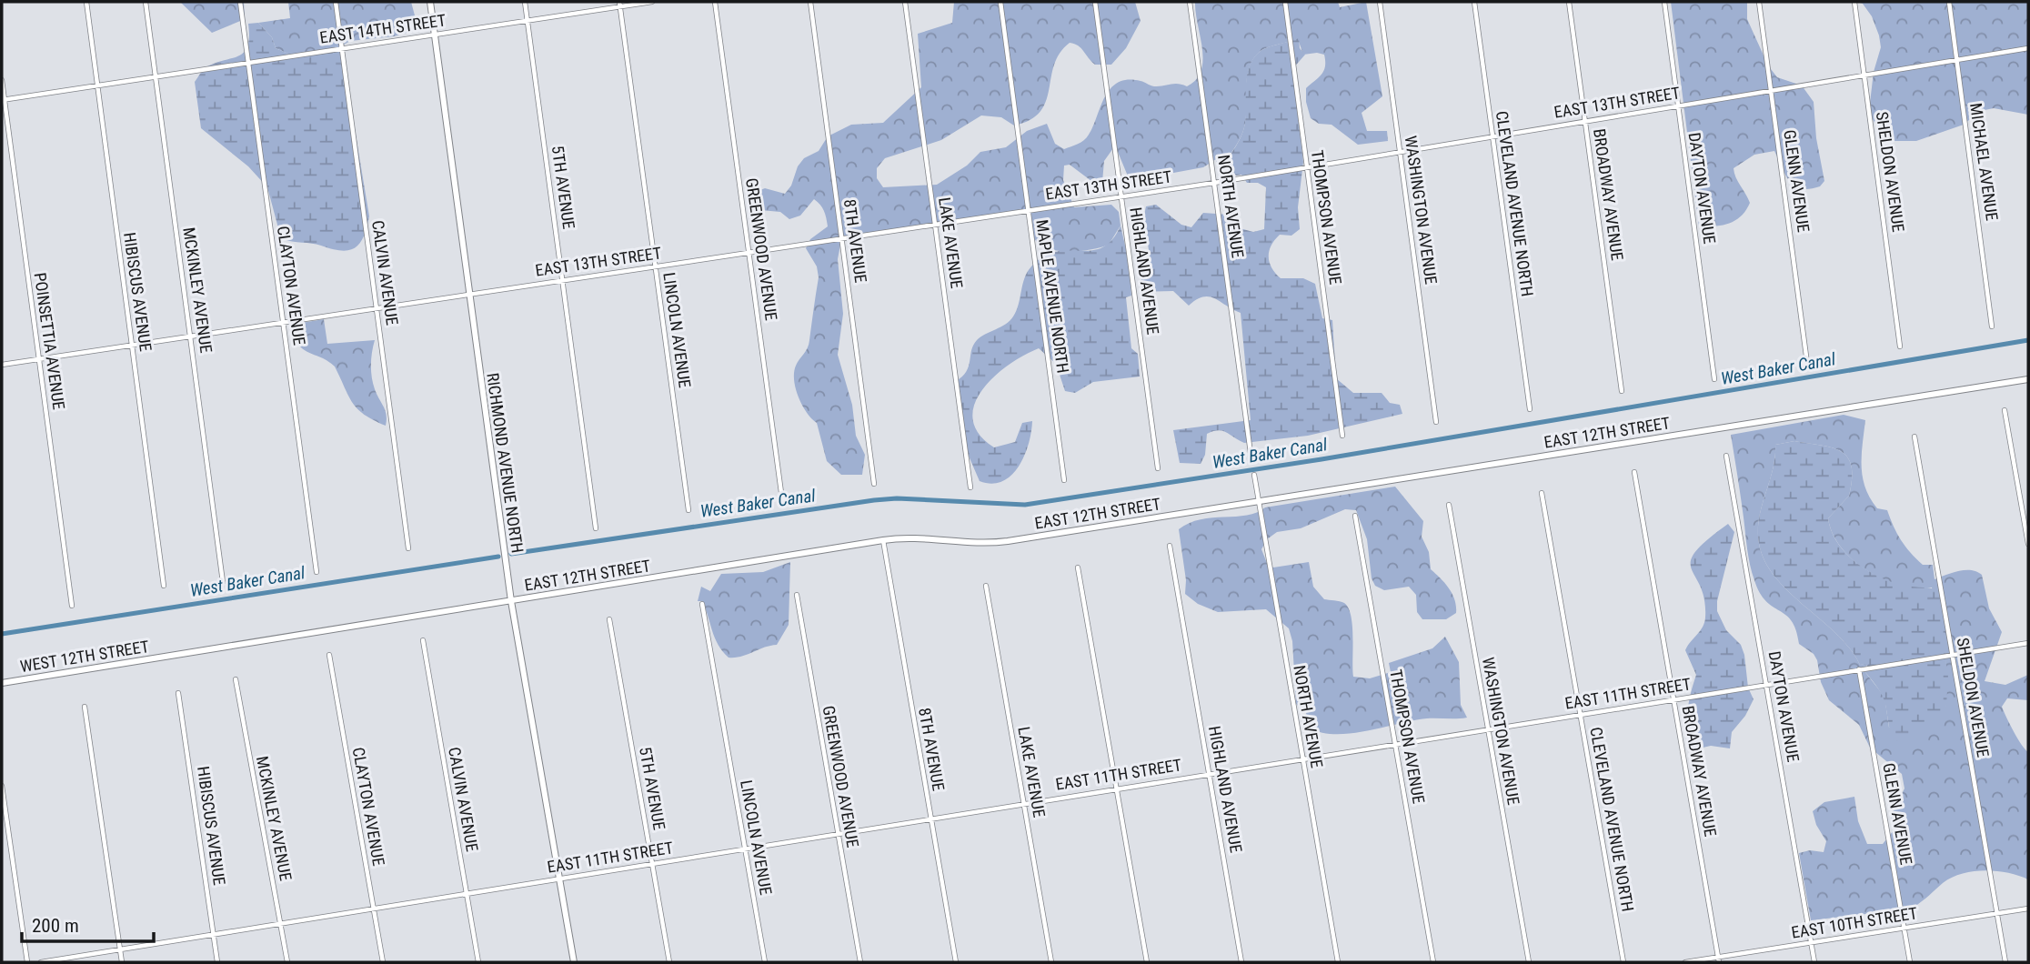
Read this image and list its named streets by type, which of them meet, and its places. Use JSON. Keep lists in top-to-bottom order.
{
  "streets": {
    "street": [
      "EAST 14TH STREET",
      "EAST 13TH STREET",
      "MICHAEL AVENUE",
      "SHELDON AVENUE",
      "GLENN AVENUE",
      "5TH AVENUE",
      "DAYTON AVENUE",
      "BROADWAY AVENUE",
      "CLEVELAND AVENUE NORTH",
      "NORTH AVENUE",
      "WASHINGTON AVENUE",
      "THOMPSON AVENUE",
      "8TH AVENUE",
      "LAKE AVENUE",
      "GREENWOOD AVENUE",
      "HIGHLAND AVENUE",
      "CALVIN AVENUE",
      "CLAYTON AVENUE",
      "MCKINLEY AVENUE",
      "HIBISCUS AVENUE",
      "MAPLE AVENUE NORTH",
      "LINCOLN AVENUE",
      "POINSETTIA AVENUE",
      "EAST 12TH STREET",
      "RICHMOND AVENUE NORTH",
      "WEST 12TH STREET",
      "EAST 11TH STREET",
      "EAST 10TH STREET"
    ]
  },
  "crossings": [
    ["EAST 14TH STREET", "5TH AVENUE"],
    ["EAST 14TH STREET", "CALVIN AVENUE"],
    ["EAST 14TH STREET", "CLAYTON AVENUE"],
    ["EAST 14TH STREET", "MCKINLEY AVENUE"],
    ["EAST 14TH STREET", "HIBISCUS AVENUE"],
    ["EAST 14TH STREET", "LINCOLN AVENUE"],
    ["EAST 14TH STREET", "POINSETTIA AVENUE"],
    ["EAST 14TH STREET", "RICHMOND AVENUE NORTH"],
    ["EAST 13TH STREET", "MICHAEL AVENUE"],
    ["EAST 13TH STREET", "SHELDON AVENUE"],
    ["EAST 13TH STREET", "GLENN AVENUE"],
    ["EAST 13TH STREET", "5TH AVENUE"],
    ["EAST 13TH STREET", "DAYTON AVENUE"],
    ["EAST 13TH STREET", "BROADWAY AVENUE"],
    ["EAST 13TH STREET", "CLEVELAND AVENUE NORTH"],
    ["EAST 13TH STREET", "NORTH AVENUE"],
    ["EAST 13TH STREET", "WASHINGTON AVENUE"],
    ["EAST 13TH STREET", "THOMPSON AVENUE"],
    ["EAST 13TH STREET", "8TH AVENUE"],
    ["EAST 13TH STREET", "LAKE AVENUE"],
    ["EAST 13TH STREET", "GREENWOOD AVENUE"],
    ["EAST 13TH STREET", "HIGHLAND AVENUE"],
    ["EAST 13TH STREET", "CALVIN AVENUE"],
    ["EAST 13TH STREET", "CLAYTON AVENUE"],
    ["EAST 13TH STREET", "MCKINLEY AVENUE"],
    ["EAST 13TH STREET", "HIBISCUS AVENUE"],
    ["EAST 13TH STREET", "MAPLE AVENUE NORTH"],
    ["EAST 13TH STREET", "LINCOLN AVENUE"],
    ["EAST 13TH STREET", "POINSETTIA AVENUE"],
    ["EAST 13TH STREET", "RICHMOND AVENUE NORTH"],
    ["SHELDON AVENUE", "EAST 11TH STREET"],
    ["SHELDON AVENUE", "EAST 10TH STREET"],
    ["GLENN AVENUE", "EAST 11TH STREET"],
    ["GLENN AVENUE", "EAST 10TH STREET"],
    ["5TH AVENUE", "EAST 11TH STREET"],
    ["DAYTON AVENUE", "EAST 11TH STREET"],
    ["DAYTON AVENUE", "EAST 10TH STREET"],
    ["BROADWAY AVENUE", "EAST 11TH STREET"],
    ["BROADWAY AVENUE", "EAST 10TH STREET"],
    ["CLEVELAND AVENUE NORTH", "EAST 11TH STREET"],
    ["NORTH AVENUE", "EAST 12TH STREET"],
    ["NORTH AVENUE", "EAST 11TH STREET"],
    ["WASHINGTON AVENUE", "EAST 11TH STREET"],
    ["THOMPSON AVENUE", "EAST 11TH STREET"],
    ["8TH AVENUE", "EAST 12TH STREET"],
    ["8TH AVENUE", "EAST 11TH STREET"],
    ["LAKE AVENUE", "EAST 11TH STREET"],
    ["GREENWOOD AVENUE", "EAST 11TH STREET"],
    ["HIGHLAND AVENUE", "EAST 11TH STREET"],
    ["CALVIN AVENUE", "EAST 11TH STREET"],
    ["CLAYTON AVENUE", "EAST 11TH STREET"],
    ["MCKINLEY AVENUE", "EAST 11TH STREET"],
    ["HIBISCUS AVENUE", "EAST 11TH STREET"],
    ["LINCOLN AVENUE", "EAST 11TH STREET"],
    ["EAST 12TH STREET", "RICHMOND AVENUE NORTH"],
    ["EAST 12TH STREET", "WEST 12TH STREET"],
    ["RICHMOND AVENUE NORTH", "EAST 11TH STREET"]
  ],
  "water": ["West Baker Canal"],
  "scale_bar": "200 m"
}
